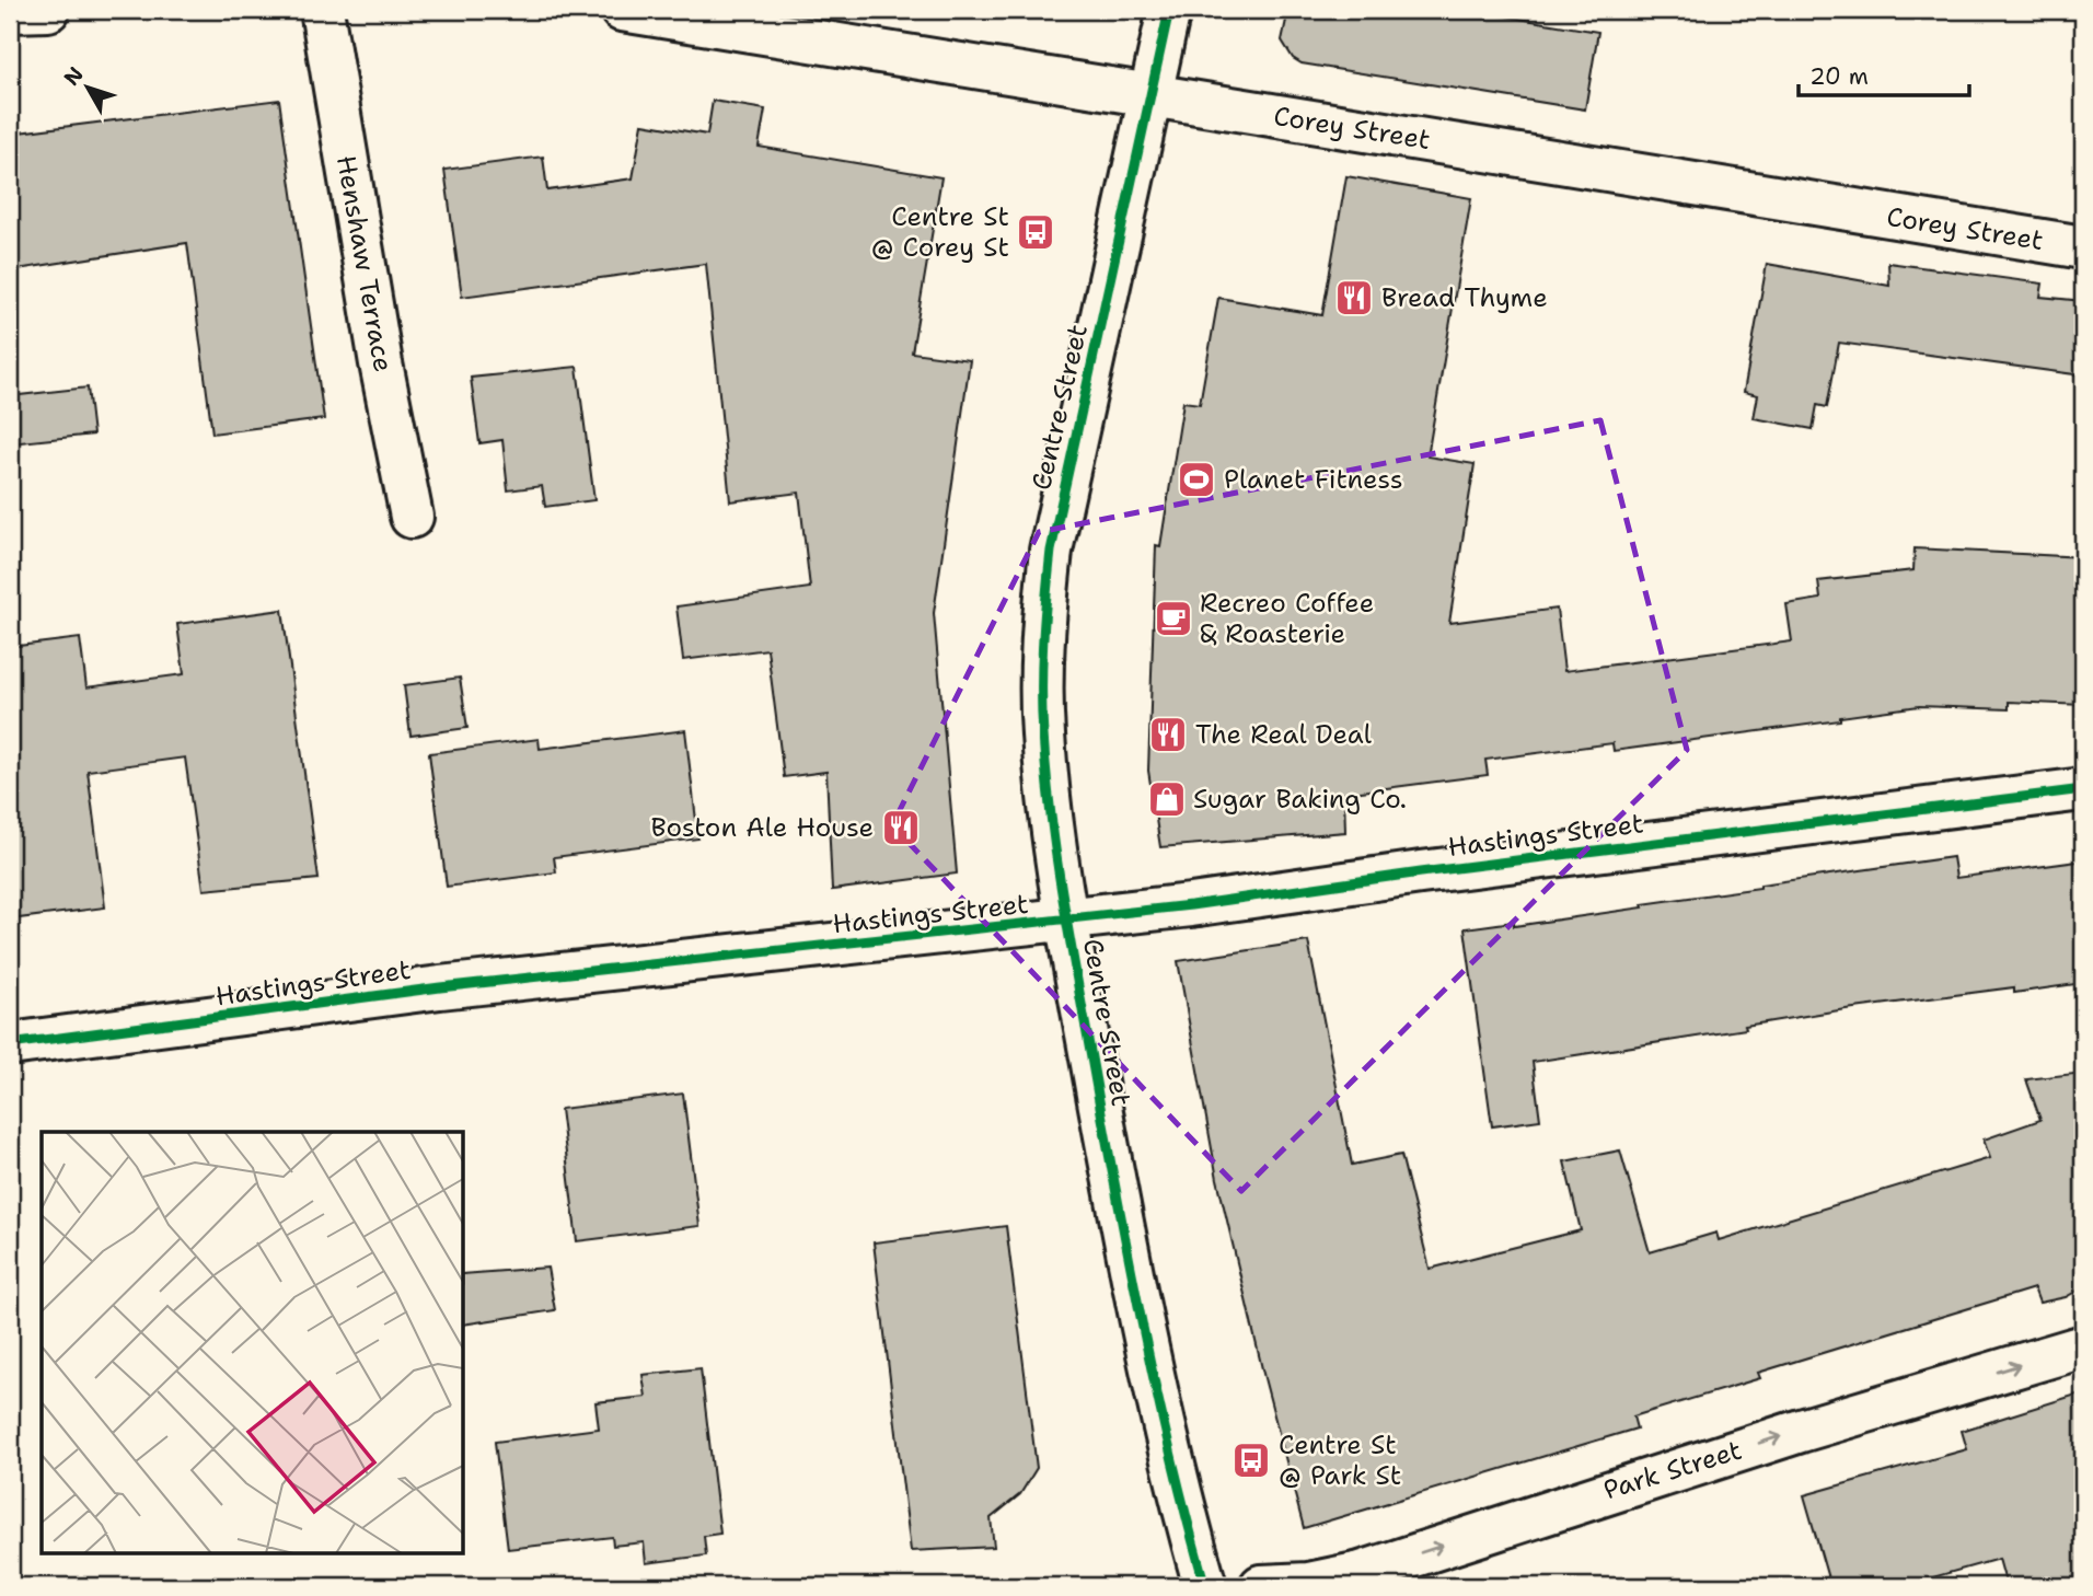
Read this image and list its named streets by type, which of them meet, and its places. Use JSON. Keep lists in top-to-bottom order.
{
  "streets": {
    "street": [
      "Corey Street",
      "Henshaw Terrace",
      "Centre Street",
      "Hastings Street",
      "Park Street"
    ]
  },
  "crossings": [
    ["Corey Street", "Centre Street"],
    ["Centre Street", "Hastings Street"]
  ],
  "one_way": ["Park Street"],
  "places": {
    "bus stop": ["Centre St @ Corey St", "Centre St @ Park St"],
    "restaurant": ["Bread Thyme", "The Real Deal", "Boston Ale House"],
    "sports": ["Planet Fitness"],
    "cafe": ["Recreo Coffee & Roasterie"],
    "shop": ["Sugar Baking Co."]
  },
  "scale_bar": "20 m",
  "north": "top left"
}
